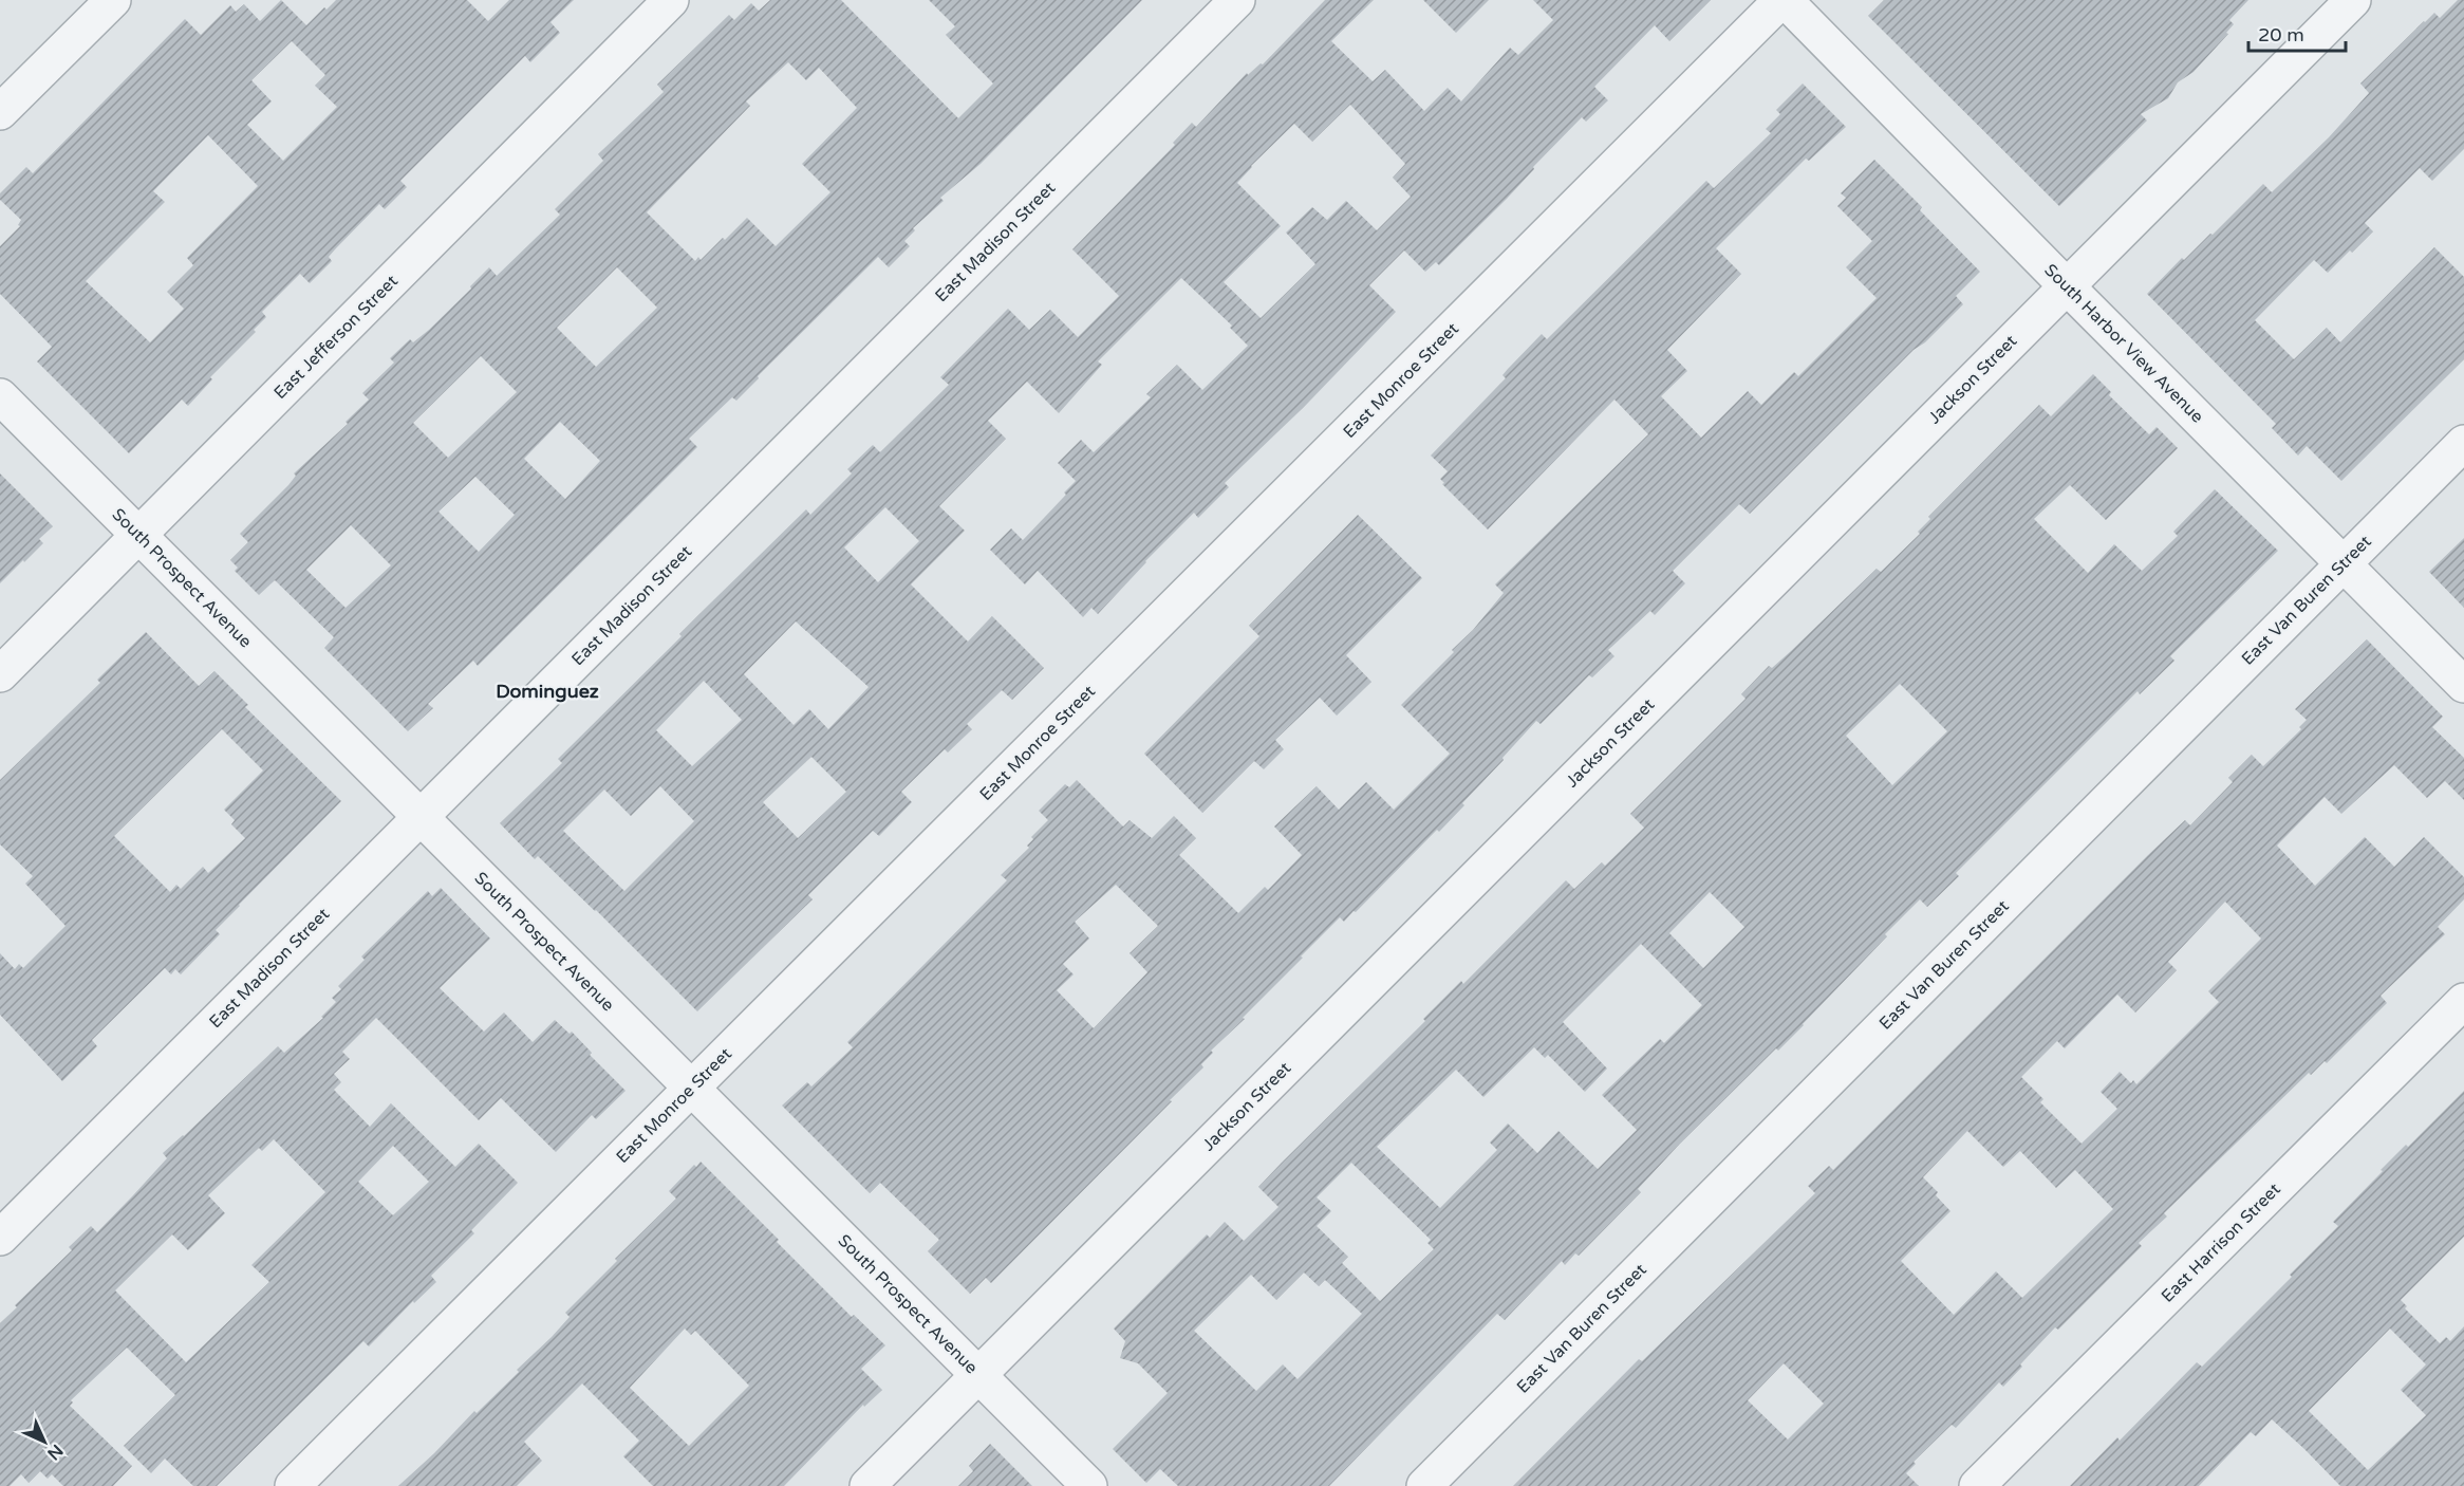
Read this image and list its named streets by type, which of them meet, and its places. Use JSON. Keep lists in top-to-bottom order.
{
  "streets": {
    "street": [
      "East Madison Street",
      "East Jefferson Street",
      "South Harbor View Avenue",
      "Jackson Street",
      "East Monroe Street",
      "South Prospect Avenue",
      "East Van Buren Street",
      "East Harrison Street"
    ]
  },
  "crossings": [
    ["East Madison Street", "South Prospect Avenue"],
    ["East Jefferson Street", "South Prospect Avenue"],
    ["South Harbor View Avenue", "Jackson Street"],
    ["South Harbor View Avenue", "East Monroe Street"],
    ["South Harbor View Avenue", "East Van Buren Street"],
    ["Jackson Street", "South Prospect Avenue"],
    ["East Monroe Street", "South Prospect Avenue"]
  ],
  "districts": ["Dominguez"],
  "scale_bar": "20 m",
  "north": "bottom right"
}
